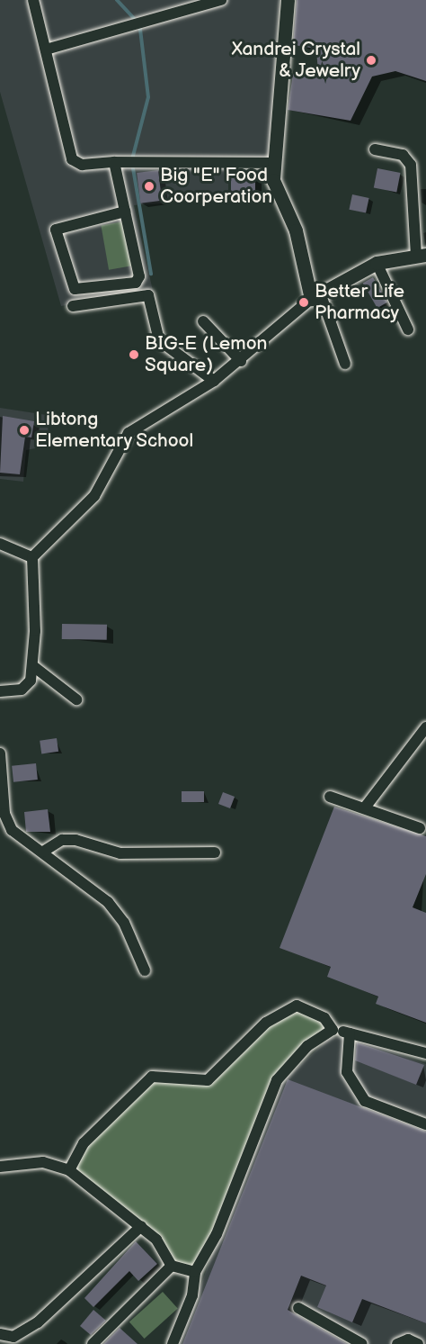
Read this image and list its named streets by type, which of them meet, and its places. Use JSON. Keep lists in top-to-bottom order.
{
  "places": [
    "Xandrei Crystal & Jewelry",
    "Big \"E\" Food Coorperation",
    "Better Life Pharmacy",
    "BIG-E (Lemon Square)",
    "Libtong Elementary School"
  ]
}
